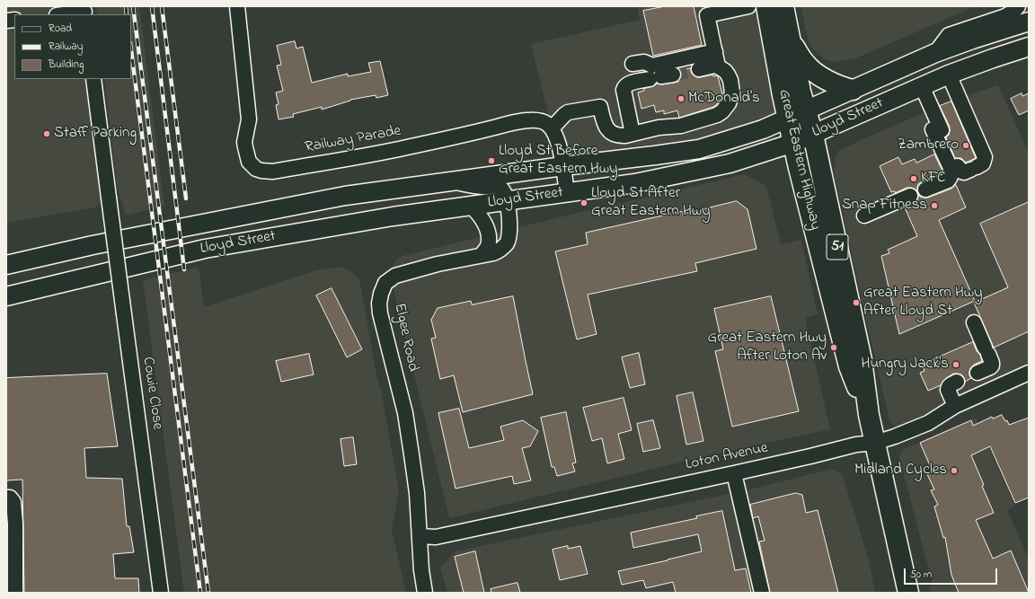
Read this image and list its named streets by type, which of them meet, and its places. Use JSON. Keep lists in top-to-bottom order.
{
  "streets": {
    "highway": ["Great Eastern Highway", "51"],
    "main road": ["Lloyd Street"],
    "street": [
      "Railway Parade",
      "Elgee Road",
      "Cowie Close",
      "Loton Avenue"
    ]
  },
  "crossings": [
    ["Lloyd Street", "Great Eastern Highway"],
    ["Lloyd Street", "Elgee Road"],
    ["Great Eastern Highway", "Loton Avenue"],
    ["Elgee Road", "Loton Avenue"]
  ],
  "places": [
    "McDonald's",
    "Staff Parking",
    "Zambrero",
    "Lloyd St Before Great Eastern Hwy",
    "KFC",
    "Lloyd St After Great Eastern Hwy",
    "Snap Fitness",
    "Great Eastern Hwy After Lloyd St",
    "Great Eastern Hwy After Loton Av",
    "Hungry Jack's",
    "Midland Cycles"
  ],
  "legend": ["Road", "Railway", "Building"],
  "scale_bar": "50 m"
}
